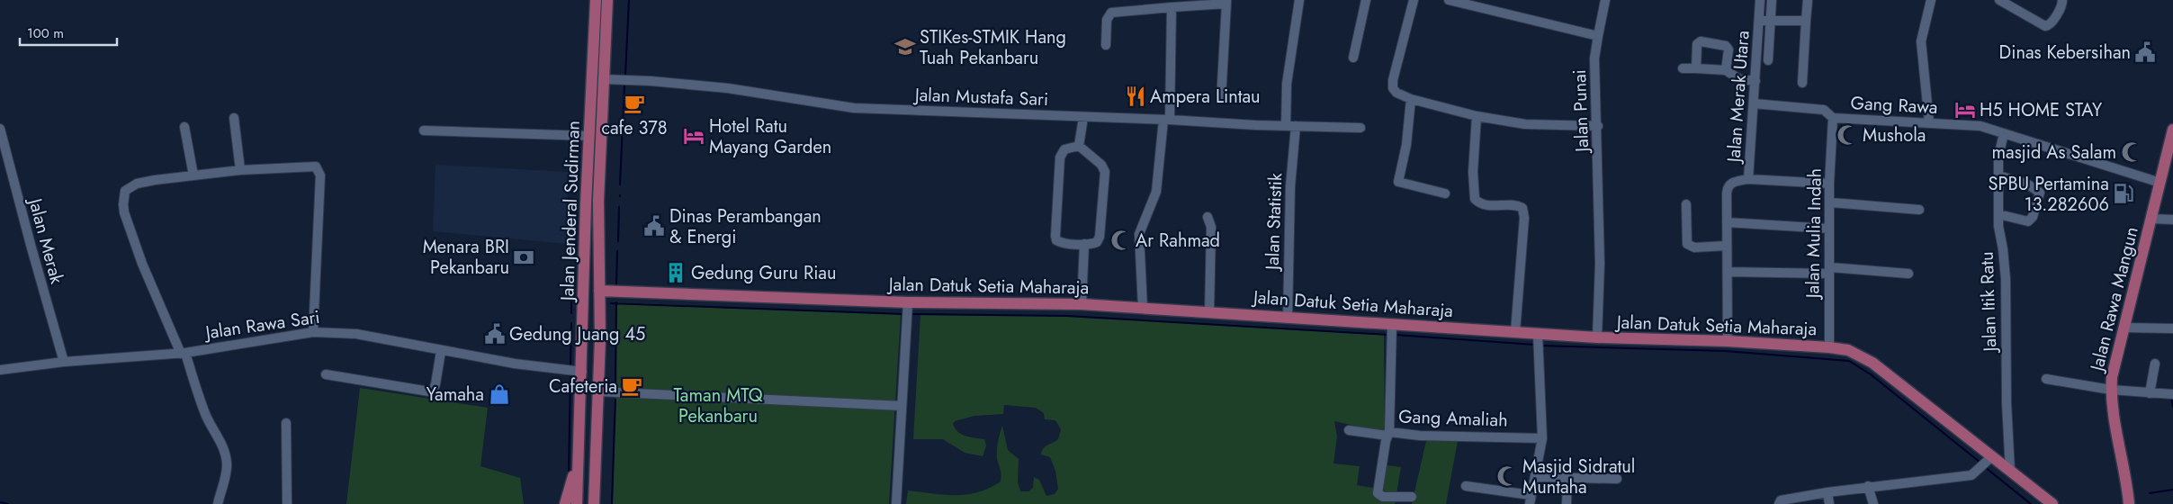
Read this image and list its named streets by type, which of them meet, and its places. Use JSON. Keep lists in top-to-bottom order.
{
  "streets": {
    "main road": ["Jalan Jenderal Sudirman", "Jalan Datuk Setia Maharaja", "Jalan Rawa Mangun"],
    "street": [
      "Jalan Merak Utara",
      "Jalan Mustafa Sari",
      "Gang Rawa",
      "Jalan Punai",
      "Jalan Statistik",
      "Jalan Mulia Indah",
      "Jalan Merak",
      "Jalan Itik Ratu",
      "Jalan Rawa Sari",
      "Gang Amaliah"
    ]
  },
  "crossings": [
    ["Jalan Merak Utara", "Jalan Datuk Setia Maharaja"],
    ["Jalan Mustafa Sari", "Jalan Jenderal Sudirman"],
    ["Jalan Mustafa Sari", "Jalan Statistik"],
    ["Gang Rawa", "Jalan Mulia Indah"],
    ["Gang Rawa", "Jalan Rawa Mangun"],
    ["Gang Rawa", "Jalan Itik Ratu"],
    ["Jalan Punai", "Jalan Datuk Setia Maharaja"],
    ["Jalan Jenderal Sudirman", "Jalan Datuk Setia Maharaja"],
    ["Jalan Jenderal Sudirman", "Jalan Rawa Sari"],
    ["Jalan Statistik", "Jalan Datuk Setia Maharaja"],
    ["Jalan Mulia Indah", "Jalan Datuk Setia Maharaja"],
    ["Jalan Merak", "Jalan Rawa Sari"],
    ["Jalan Datuk Setia Maharaja", "Jalan Itik Ratu"],
    ["Jalan Datuk Setia Maharaja", "Gang Amaliah"]
  ],
  "parks": ["Taman MTQ Pekanbaru"],
  "places": {
    "school or university": ["STIKes-STMIK Hang Tuah Pekanbaru"],
    "public building": ["Dinas Kebersihan", "Dinas Perambangan & Energi", "Gedung Juang 45"],
    "restaurant": ["Ampera Lintau"],
    "cafe": ["cafe 378", "Cafeteria"],
    "hotel": ["H5 HOME STAY", "Hotel Ratu Mayang Garden"],
    "mosque": [
      "Mushola",
      "masjid As Salam",
      "Ar Rahmad",
      "Masjid Sidratul Muntaha"
    ],
    "fuel station": ["SPBU Pertamina 13.282606"],
    "bank": ["Menara BRI Pekanbaru"],
    "building": ["Gedung Guru Riau"],
    "shop": ["Yamaha"]
  },
  "scale_bar": "100 m"
}
